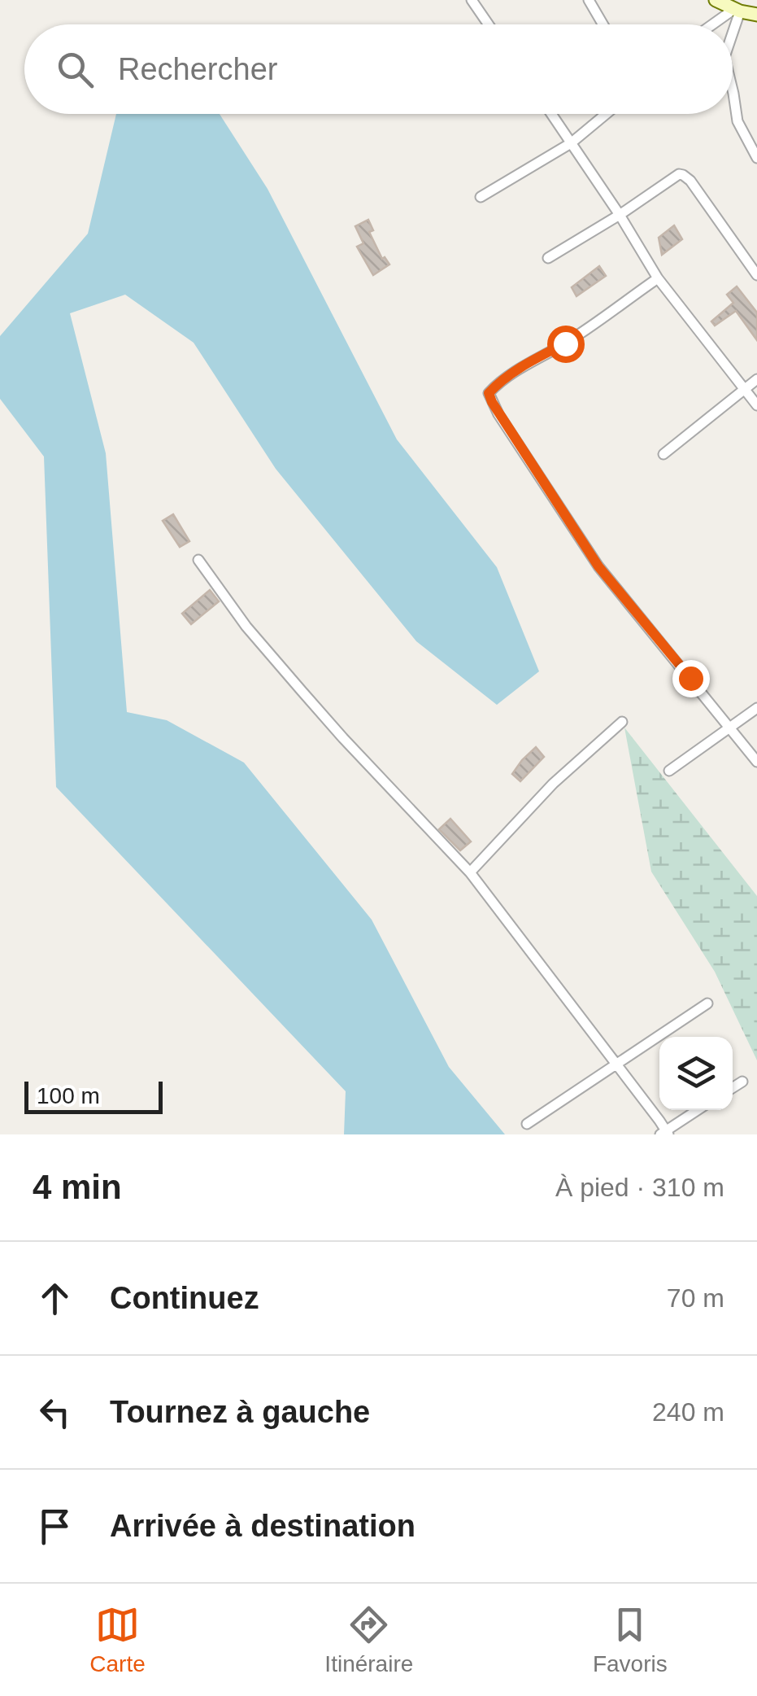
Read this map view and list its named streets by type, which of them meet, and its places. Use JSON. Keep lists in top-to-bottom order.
{
  "scale_bar": "100 m",
  "page": {
    "search": "Rechercher",
    "scale": "100 m",
    "heading": ["4 min", "À pied · 310 m"],
    "list": [
      ["Continuez", "70 m"],
      ["Tournez à gauche", "240 m"],
      "Arrivée à destination"
    ],
    "nav": ["Carte", "Itinéraire", "Favoris"]
  }
}
